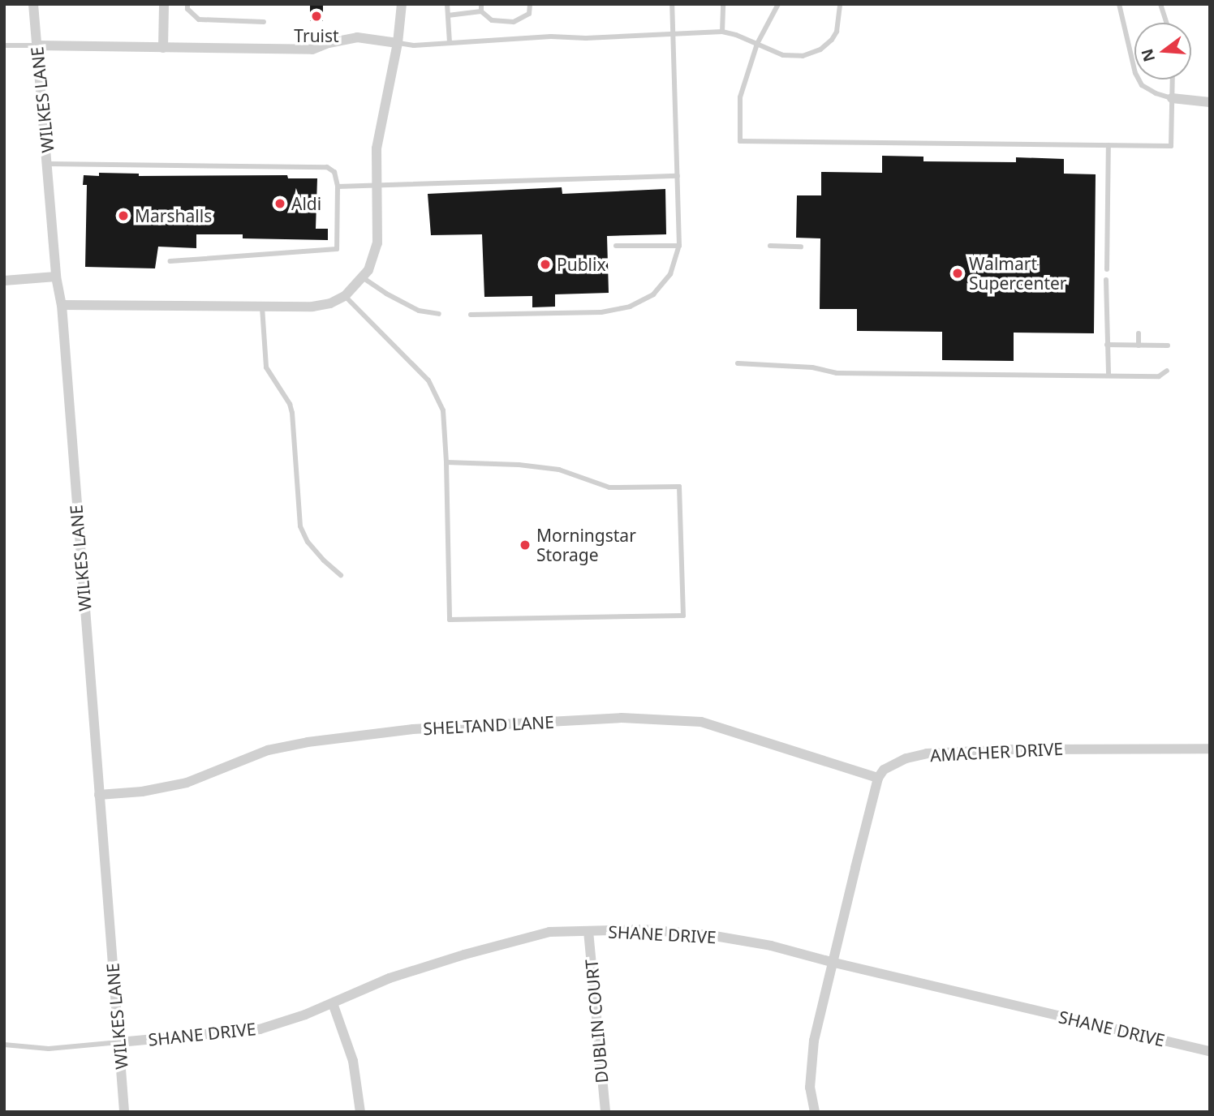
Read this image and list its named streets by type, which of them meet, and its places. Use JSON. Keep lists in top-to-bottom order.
{
  "streets": {
    "street": [
      "WILKES LANE",
      "SHELTAND LANE",
      "AMACHER DRIVE",
      "SHANE DRIVE",
      "DUBLIN COURT"
    ]
  },
  "crossings": [
    ["WILKES LANE", "SHELTAND LANE"],
    ["WILKES LANE", "SHANE DRIVE"],
    ["SHELTAND LANE", "AMACHER DRIVE"],
    ["SHANE DRIVE", "DUBLIN COURT"]
  ],
  "places": [
    "Truist",
    "Aldi",
    "Marshalls",
    "Publix",
    "Walmart Supercenter",
    "Morningstar Storage"
  ],
  "north": "left"
}
